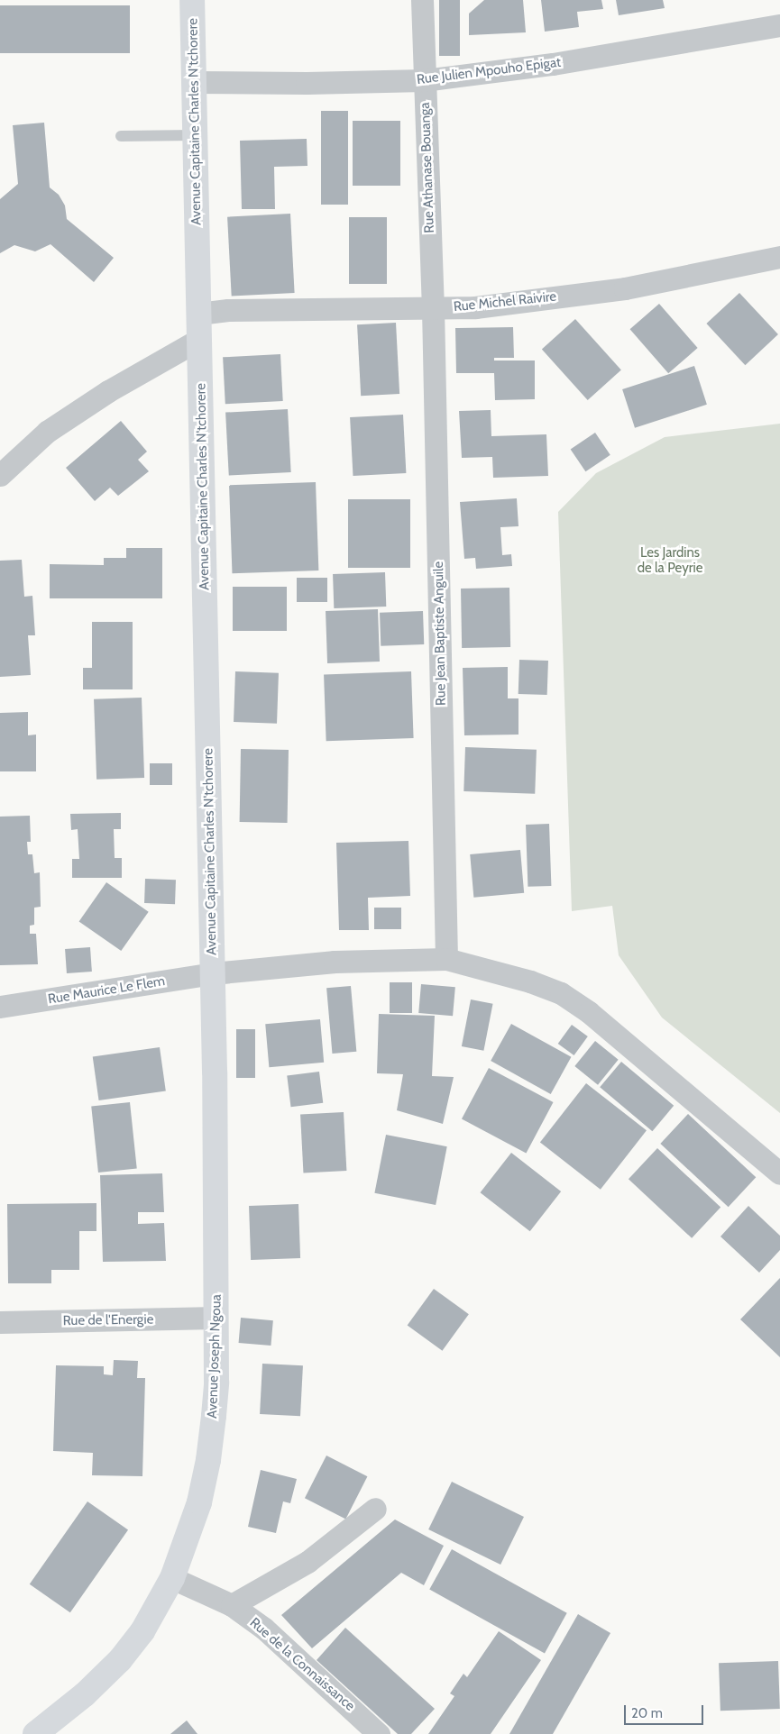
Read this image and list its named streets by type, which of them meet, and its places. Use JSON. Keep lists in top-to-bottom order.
{
  "streets": {
    "main road": ["Avenue Capitaine Charles N'tchorere", "Avenue Joseph Ngoua"],
    "street": [
      "Rue Julien Mpouho Epigat",
      "Rue Athanase Bouanga",
      "Rue Michel Raivire",
      "Rue Jean Baptiste Anguile",
      "Rue Maurice Le Flem",
      "Rue de l'Energie",
      "Rue de la Connaissance"
    ]
  },
  "crossings": [
    ["Rue Julien Mpouho Epigat", "Avenue Capitaine Charles N'tchorere"],
    ["Rue Julien Mpouho Epigat", "Rue Athanase Bouanga"],
    ["Avenue Capitaine Charles N'tchorere", "Rue Michel Raivire"],
    ["Avenue Capitaine Charles N'tchorere", "Rue Maurice Le Flem"],
    ["Avenue Capitaine Charles N'tchorere", "Avenue Joseph Ngoua"],
    ["Rue Athanase Bouanga", "Rue Michel Raivire"],
    ["Rue Athanase Bouanga", "Rue Jean Baptiste Anguile"],
    ["Rue Michel Raivire", "Rue Jean Baptiste Anguile"],
    ["Rue Jean Baptiste Anguile", "Rue Maurice Le Flem"],
    ["Rue Maurice Le Flem", "Avenue Joseph Ngoua"],
    ["Rue de l'Energie", "Avenue Joseph Ngoua"],
    ["Avenue Joseph Ngoua", "Rue de la Connaissance"]
  ],
  "parks": ["Les Jardins de la Peyrie"],
  "scale_bar": "20 m"
}
